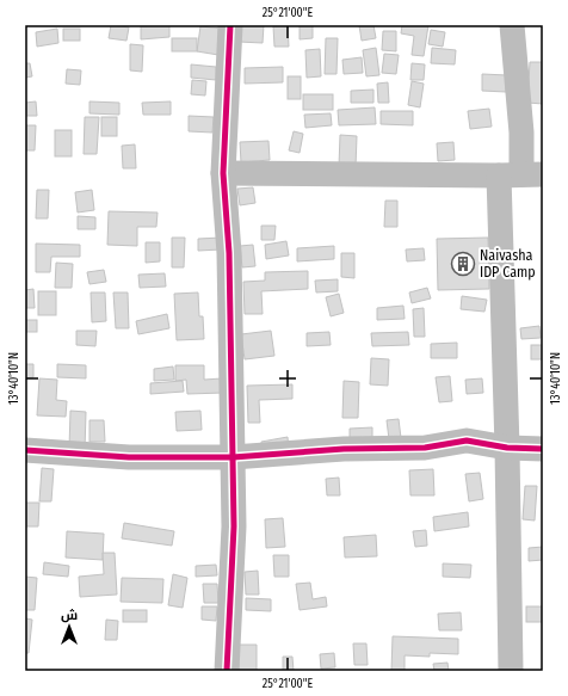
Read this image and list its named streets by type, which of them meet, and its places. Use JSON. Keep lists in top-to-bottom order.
{
  "places": {
    "building": ["Naivasha IDP Camp"]
  },
  "north": "top",
  "coordinates": ["25°21'00\"E", "13°40'10\"N"]
}
